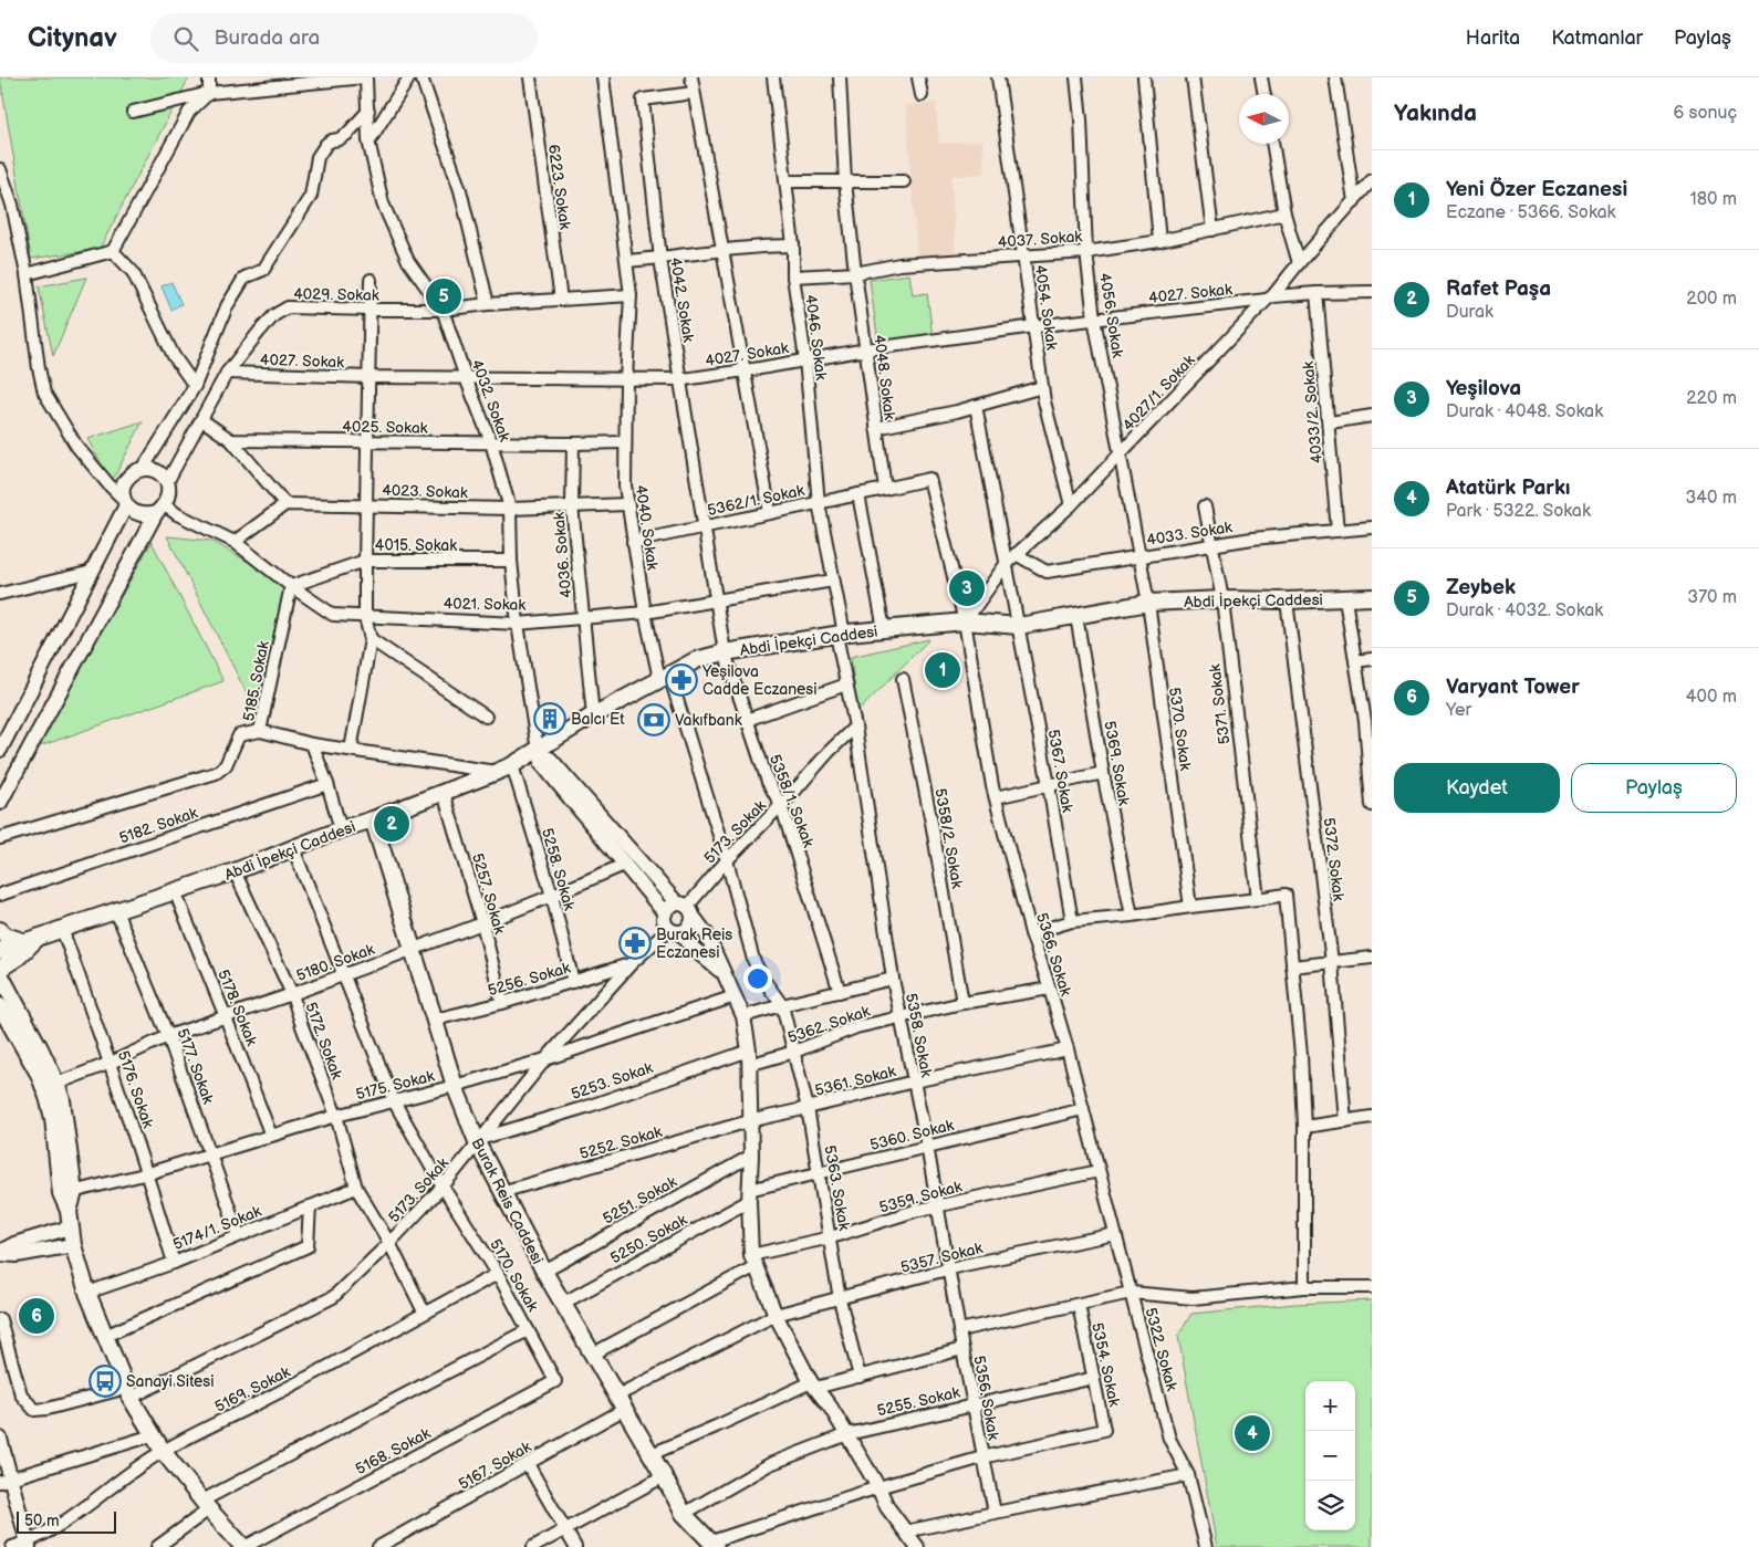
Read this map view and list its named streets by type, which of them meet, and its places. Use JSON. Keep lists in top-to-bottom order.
{
  "streets": {
    "main road": ["Abdi İpekçi Caddesi", "Burak Reis Caddesi"],
    "street": [
      "6223. Sokak",
      "4037. Sokak",
      "4027. Sokak",
      "4029. Sokak",
      "4042. Sokak",
      "4054. Sokak",
      "4056. Sokak",
      "4046. Sokak",
      "4048. Sokak",
      "4027/1. Sokak",
      "4032. Sokak",
      "4033/2. Sokak",
      "4025. Sokak",
      "4023. Sokak",
      "5362/1. Sokak",
      "4040. Sokak",
      "4033. Sokak",
      "4015. Sokak",
      "4036. Sokak",
      "4021. Sokak",
      "5185. Sokak",
      "5371. Sokak",
      "5370. Sokak",
      "5369. Sokak",
      "5367. Sokak",
      "5358/1. Sokak",
      "5182. Sokak",
      "5173. Sokak",
      "5358/2. Sokak",
      "5372. Sokak",
      "5258. Sokak",
      "5257. Sokak",
      "5366. Sokak",
      "5180. Sokak",
      "5256. Sokak",
      "5178. Sokak",
      "5362. Sokak",
      "5358. Sokak",
      "5172. Sokak",
      "5177. Sokak",
      "5253. Sokak",
      "5361. Sokak",
      "5175. Sokak",
      "5176. Sokak",
      "5360. Sokak",
      "5252. Sokak",
      "5363. Sokak",
      "5359. Sokak",
      "5251. Sokak",
      "5174/1. Sokak",
      "5250. Sokak",
      "5357. Sokak",
      "5170. Sokak",
      "5322. Sokak",
      "5354. Sokak",
      "5169. Sokak",
      "5356. Sokak",
      "5255. Sokak",
      "5168. Sokak",
      "5167. Sokak"
    ]
  },
  "crossings": [
    ["6223. Sokak", "4029. Sokak"],
    ["4037. Sokak", "4054. Sokak"],
    ["4037. Sokak", "4056. Sokak"],
    ["4037. Sokak", "4046. Sokak"],
    ["4037. Sokak", "4048. Sokak"],
    ["4027. Sokak", "4029. Sokak"],
    ["4027. Sokak", "4042. Sokak"],
    ["4027. Sokak", "4054. Sokak"],
    ["4027. Sokak", "4056. Sokak"],
    ["4027. Sokak", "4046. Sokak"],
    ["4027. Sokak", "4048. Sokak"],
    ["4027. Sokak", "4027/1. Sokak"],
    ["4027. Sokak", "4032. Sokak"],
    ["4027. Sokak", "4033/2. Sokak"],
    ["4027. Sokak", "4040. Sokak"],
    ["4029. Sokak", "4032. Sokak"],
    ["4029. Sokak", "4040. Sokak"],
    ["4029. Sokak", "4021. Sokak"],
    ["4042. Sokak", "5362/1. Sokak"],
    ["4042. Sokak", "Abdi İpekçi Caddesi"],
    ["4042. Sokak", "4021. Sokak"],
    ["4042. Sokak", "5358/1. Sokak"],
    ["4054. Sokak", "4027/1. Sokak"],
    ["4056. Sokak", "4027/1. Sokak"],
    ["4056. Sokak", "4033. Sokak"],
    ["4056. Sokak", "5370. Sokak"],
    ["4046. Sokak", "5362/1. Sokak"],
    ["4046. Sokak", "Abdi İpekçi Caddesi"],
    ["4046. Sokak", "4021. Sokak"],
    ["4048. Sokak", "5362/1. Sokak"],
    ["4027/1. Sokak", "4033. Sokak"],
    ["4027/1. Sokak", "Abdi İpekçi Caddesi"],
    ["4027/1. Sokak", "5367. Sokak"],
    ["4027/1. Sokak", "5366. Sokak"],
    ["4032. Sokak", "4025. Sokak"],
    ["4032. Sokak", "4023. Sokak"],
    ["4032. Sokak", "4015. Sokak"],
    ["4032. Sokak", "Abdi İpekçi Caddesi"],
    ["4032. Sokak", "4021. Sokak"],
    ["4033/2. Sokak", "4033. Sokak"],
    ["4025. Sokak", "4036. Sokak"],
    ["4023. Sokak", "4040. Sokak"],
    ["4023. Sokak", "4036. Sokak"],
    ["5362/1. Sokak", "4040. Sokak"],
    ["4040. Sokak", "Abdi İpekçi Caddesi"],
    ["4040. Sokak", "4021. Sokak"],
    ["4040. Sokak", "5363. Sokak"],
    ["4033. Sokak", "5371. Sokak"],
    ["4033. Sokak", "5370. Sokak"],
    ["4015. Sokak", "4021. Sokak"],
    ["4015. Sokak", "5185. Sokak"],
    ["4036. Sokak", "Abdi İpekçi Caddesi"],
    ["4036. Sokak", "4021. Sokak"],
    ["Abdi İpekçi Caddesi", "5185. Sokak"],
    ["Abdi İpekçi Caddesi", "5371. Sokak"],
    ["Abdi İpekçi Caddesi", "5370. Sokak"],
    ["Abdi İpekçi Caddesi", "5369. Sokak"],
    ["Abdi İpekçi Caddesi", "5367. Sokak"],
    ["Abdi İpekçi Caddesi", "5358/1. Sokak"],
    ["Abdi İpekçi Caddesi", "5372. Sokak"],
    ["Abdi İpekçi Caddesi", "5258. Sokak"],
    ["Abdi İpekçi Caddesi", "5257. Sokak"],
    ["Abdi İpekçi Caddesi", "5366. Sokak"],
    ["Abdi İpekçi Caddesi", "5178. Sokak"],
    ["Abdi İpekçi Caddesi", "5172. Sokak"],
    ["Abdi İpekçi Caddesi", "5177. Sokak"],
    ["Abdi İpekçi Caddesi", "5176. Sokak"],
    ["Abdi İpekçi Caddesi", "5363. Sokak"],
    ["Abdi İpekçi Caddesi", "Burak Reis Caddesi"],
    ["Abdi İpekçi Caddesi", "5170. Sokak"],
    ["4021. Sokak", "5185. Sokak"],
    ["5358/1. Sokak", "5173. Sokak"],
    ["5173. Sokak", "5256. Sokak"],
    ["5173. Sokak", "5358. Sokak"],
    ["5173. Sokak", "5172. Sokak"],
    ["5173. Sokak", "5253. Sokak"],
    ["5173. Sokak", "5175. Sokak"],
    ["5173. Sokak", "5363. Sokak"],
    ["5173. Sokak", "Burak Reis Caddesi"],
    ["5173. Sokak", "5170. Sokak"],
    ["5358/2. Sokak", "5362. Sokak"],
    ["5258. Sokak", "5180. Sokak"],
    ["5258. Sokak", "5256. Sokak"],
    ["5257. Sokak", "5180. Sokak"],
    ["5257. Sokak", "5256. Sokak"],
    ["5366. Sokak", "5362. Sokak"],
    ["5366. Sokak", "5361. Sokak"],
    ["5366. Sokak", "5360. Sokak"],
    ["5366. Sokak", "5359. Sokak"],
    ["5366. Sokak", "5357. Sokak"],
    ["5366. Sokak", "5322. Sokak"],
    ["5180. Sokak", "5178. Sokak"],
    ["5180. Sokak", "5172. Sokak"],
    ["5180. Sokak", "5177. Sokak"],
    ["5180. Sokak", "5176. Sokak"],
    ["5180. Sokak", "Burak Reis Caddesi"],
    ["5180. Sokak", "5170. Sokak"],
    ["5256. Sokak", "Burak Reis Caddesi"],
    ["5178. Sokak", "5175. Sokak"],
    ["5362. Sokak", "5358. Sokak"],
    ["5362. Sokak", "5363. Sokak"],
    ["5358. Sokak", "5361. Sokak"],
    ["5358. Sokak", "5360. Sokak"],
    ["5358. Sokak", "5359. Sokak"],
    ["5358. Sokak", "5357. Sokak"],
    ["5358. Sokak", "5356. Sokak"],
    ["5172. Sokak", "5175. Sokak"],
    ["5172. Sokak", "5174/1. Sokak"],
    ["5172. Sokak", "5169. Sokak"],
    ["5177. Sokak", "5175. Sokak"],
    ["5177. Sokak", "5174/1. Sokak"],
    ["5253. Sokak", "Burak Reis Caddesi"],
    ["5361. Sokak", "5252. Sokak"],
    ["5361. Sokak", "5363. Sokak"],
    ["5175. Sokak", "5176. Sokak"],
    ["5175. Sokak", "Burak Reis Caddesi"],
    ["5175. Sokak", "5170. Sokak"],
    ["5176. Sokak", "5174/1. Sokak"],
    ["5360. Sokak", "5363. Sokak"],
    ["5360. Sokak", "5250. Sokak"],
    ["5252. Sokak", "Burak Reis Caddesi"],
    ["5363. Sokak", "5359. Sokak"],
    ["5363. Sokak", "5357. Sokak"],
    ["5363. Sokak", "5356. Sokak"],
    ["5359. Sokak", "Burak Reis Caddesi"],
    ["5251. Sokak", "Burak Reis Caddesi"],
    ["Burak Reis Caddesi", "5250. Sokak"],
    ["Burak Reis Caddesi", "5354. Sokak"],
    ["Burak Reis Caddesi", "5356. Sokak"],
    ["Burak Reis Caddesi", "5255. Sokak"],
    ["Burak Reis Caddesi", "5167. Sokak"],
    ["5357. Sokak", "5167. Sokak"],
    ["5170. Sokak", "5169. Sokak"],
    ["5170. Sokak", "5168. Sokak"],
    ["5354. Sokak", "5356. Sokak"],
    ["5354. Sokak", "5255. Sokak"],
    ["5356. Sokak", "5255. Sokak"]
  ],
  "places": {
    "pharmacy": ["Yeşilova Cadde Eczanesi", "Burak Reis Eczanesi"],
    "building": ["Balcı Et"],
    "bank": ["Vakıfbank"],
    "bus stop": ["Sanayi Sitesi"]
  },
  "scale_bar": "50 m",
  "north": "left",
  "page": {
    "header": "Citynav",
    "search": "Burada ara",
    "nav": ["Harita", "Katmanlar", "Paylaş"],
    "heading": ["Yakında", "6 sonuç"],
    "list": [
      {
        "mark": "1",
        "name": "Yeni Özer Eczanesi",
        "note": "Eczane · 5366. Sokak",
        "value": "180 m"
      },
      {
        "mark": "2",
        "name": "Rafet Paşa",
        "note": "Durak",
        "value": "200 m"
      },
      {
        "mark": "3",
        "name": "Yeşilova",
        "note": "Durak · 4048. Sokak",
        "value": "220 m"
      },
      {
        "mark": "4",
        "name": "Atatürk Parkı",
        "note": "Park · 5322. Sokak",
        "value": "340 m"
      },
      {
        "mark": "5",
        "name": "Zeybek",
        "note": "Durak · 4032. Sokak",
        "value": "370 m"
      },
      {
        "mark": "6",
        "name": "Varyant Tower",
        "note": "Yer",
        "value": "400 m"
      }
    ],
    "pins": [
      "5",
      "3",
      "1",
      "2",
      "6",
      "4"
    ],
    "buttons": ["Kaydet", "Paylaş"],
    "map_buttons": ["+", "−"],
    "scale": "50 m"
  }
}
